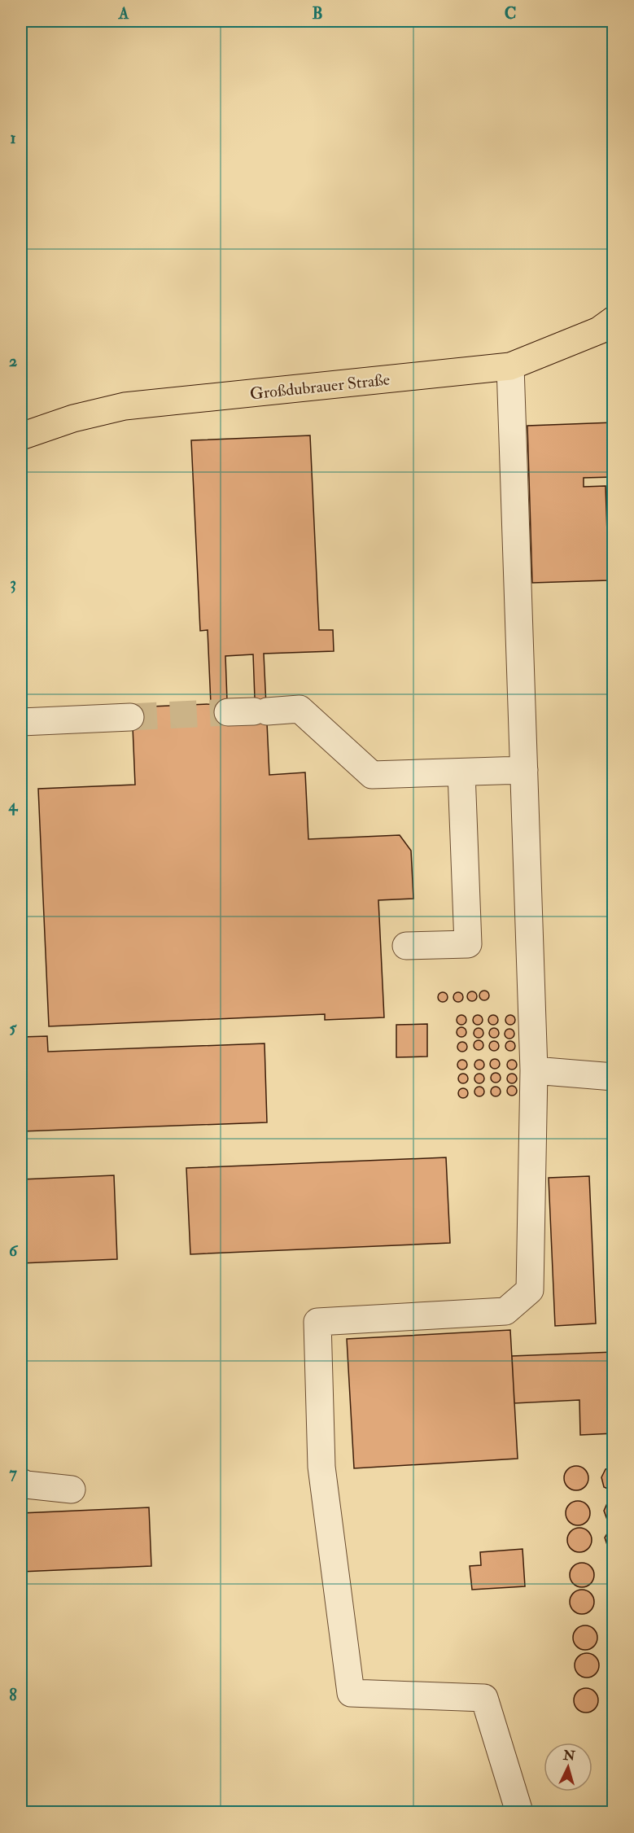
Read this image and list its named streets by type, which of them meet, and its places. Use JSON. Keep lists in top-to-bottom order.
{
  "streets": {
    "main road": ["Großdubrauer Straße"]
  },
  "north": "top",
  "grid": {
    "columns": ["A", "B", "C"],
    "rows": [
      "1",
      "2",
      "3",
      "4",
      "5",
      "6",
      "7",
      "8"
    ]
  }
}
